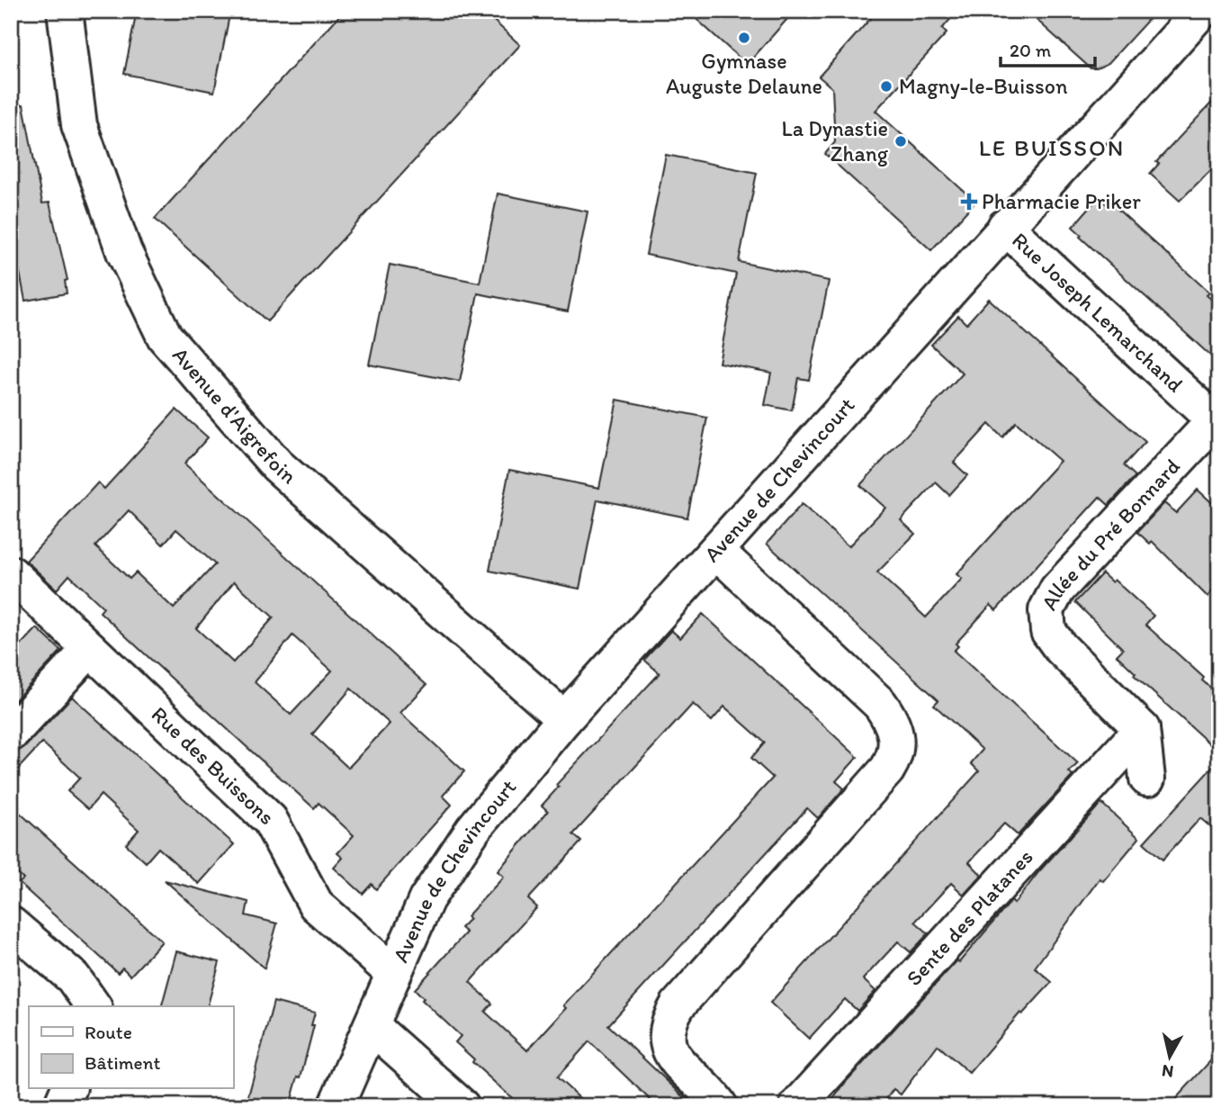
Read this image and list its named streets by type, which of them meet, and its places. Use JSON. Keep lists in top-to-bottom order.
{
  "streets": {
    "street": [
      "Rue Joseph Lemarchand",
      "Avenue d'Aigrefoin",
      "Avenue de Chevincourt",
      "Allée du Pré Bonnard",
      "Rue des Buissons",
      "Sente des Platanes"
    ]
  },
  "crossings": [
    ["Rue Joseph Lemarchand", "Avenue de Chevincourt"],
    ["Rue Joseph Lemarchand", "Allée du Pré Bonnard"],
    ["Avenue d'Aigrefoin", "Avenue de Chevincourt"],
    ["Avenue de Chevincourt", "Rue des Buissons"],
    ["Allée du Pré Bonnard", "Sente des Platanes"]
  ],
  "districts": ["LE BUISSON"],
  "places": {
    "other": ["Gymnase Auguste Delaune", "Magny-le-Buisson", "La Dynastie Zhang"],
    "health": ["Pharmacie Priker"]
  },
  "legend": ["Route", "Bâtiment"],
  "scale_bar": "20 m",
  "north": "bottom"
}
